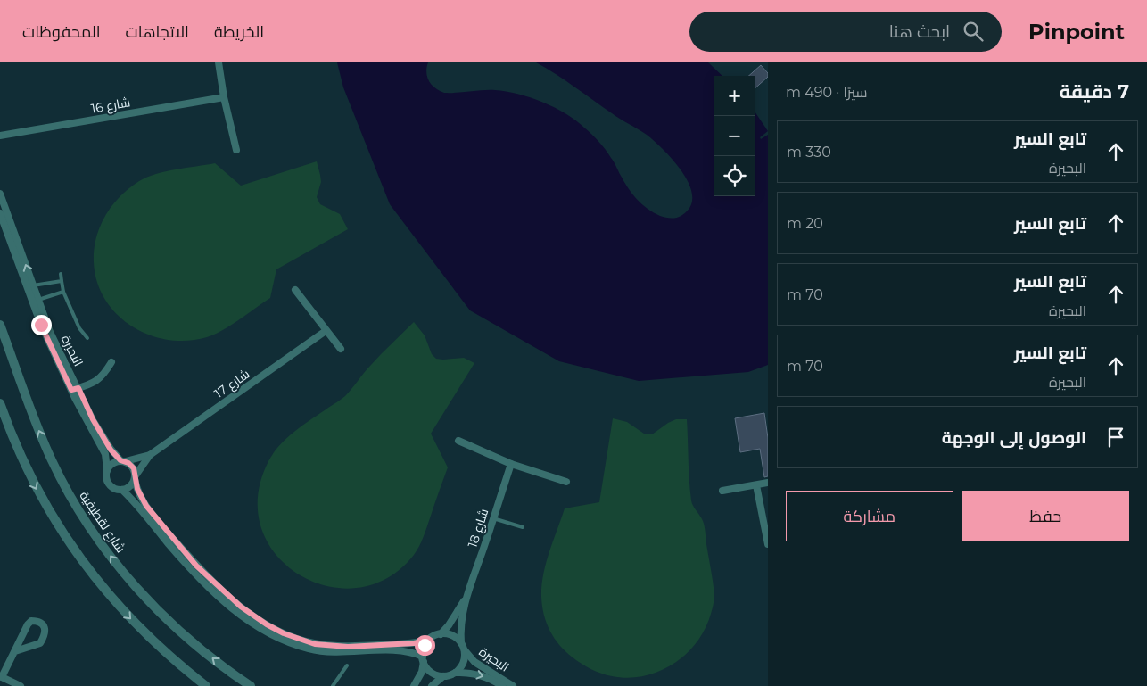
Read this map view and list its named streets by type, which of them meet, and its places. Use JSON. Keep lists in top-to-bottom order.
{
  "streets": {
    "street": [
      "شارع 16",
      "البحيرة",
      "شارع 17",
      "شارع لقطيفية",
      "شارع 18"
    ]
  },
  "crossings": [
    ["البحيرة", "شارع 17"],
    ["البحيرة", "شارع 18"]
  ],
  "page": {
    "header": "Pinpoint",
    "search": "ابحث هنا",
    "nav": ["الخريطة", "الاتجاهات", "المحفوظات"],
    "heading": ["7 دقيقة", "سيرًا · 490 m"],
    "map_buttons": ["+", "−"],
    "list": [
      ["تابع السير", "البحيرة", "330 m"],
      ["تابع السير", "20 m"],
      ["تابع السير", "البحيرة", "70 m"],
      ["تابع السير", "البحيرة", "70 m"],
      "الوصول إلى الوجهة"
    ],
    "buttons": ["حفظ", "مشاركة"]
  }
}
